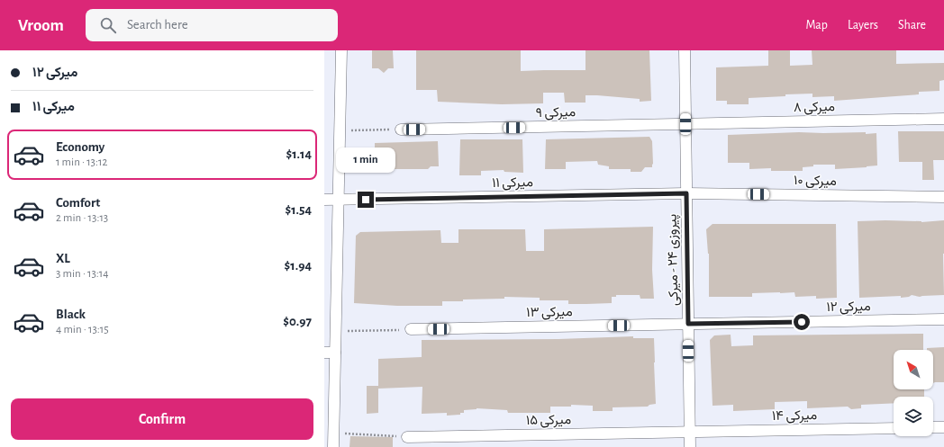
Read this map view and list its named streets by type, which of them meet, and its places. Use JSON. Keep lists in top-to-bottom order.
{
  "streets": {
    "street": [
      "میرکی ۸",
      "میرکی ۹",
      "میرکی ۱۰",
      "میرکی ۱۱",
      "پیروزی ۲۴ - میرکی",
      "میرکی ۱۲",
      "میرکی ۱۳",
      "میرکی ۱۴",
      "میرکی ۱۵"
    ]
  },
  "crossings": [
    ["میرکی ۸", "میرکی ۹"],
    ["میرکی ۸", "پیروزی ۲۴ - میرکی"],
    ["میرکی ۹", "پیروزی ۲۴ - میرکی"],
    ["میرکی ۱۰", "میرکی ۱۱"],
    ["میرکی ۱۰", "پیروزی ۲۴ - میرکی"],
    ["میرکی ۱۱", "پیروزی ۲۴ - میرکی"],
    ["پیروزی ۲۴ - میرکی", "میرکی ۱۲"],
    ["پیروزی ۲۴ - میرکی", "میرکی ۱۳"],
    ["پیروزی ۲۴ - میرکی", "میرکی ۱۴"],
    ["پیروزی ۲۴ - میرکی", "میرکی ۱۵"],
    ["میرکی ۱۲", "میرکی ۱۳"],
    ["میرکی ۱۴", "میرکی ۱۵"]
  ],
  "north": "top left",
  "page": {
    "header": "Vroom",
    "search": "Search here",
    "nav": ["Map", "Layers", "Share"],
    "banner": ["میرکی ۱۲", "میرکی ۱۱"],
    "list": [
      {
        "name": "Economy",
        "note": "1 min · 13:12",
        "value": "$1.14"
      },
      {
        "name": "Comfort",
        "note": "2 min · 13:13",
        "value": "$1.54"
      },
      {
        "name": "XL",
        "note": "3 min · 13:14",
        "value": "$1.94"
      },
      {
        "name": "Black",
        "note": "4 min · 13:15",
        "value": "$0.97"
      }
    ],
    "bubble": "1 min",
    "buttons": "Confirm"
  }
}
